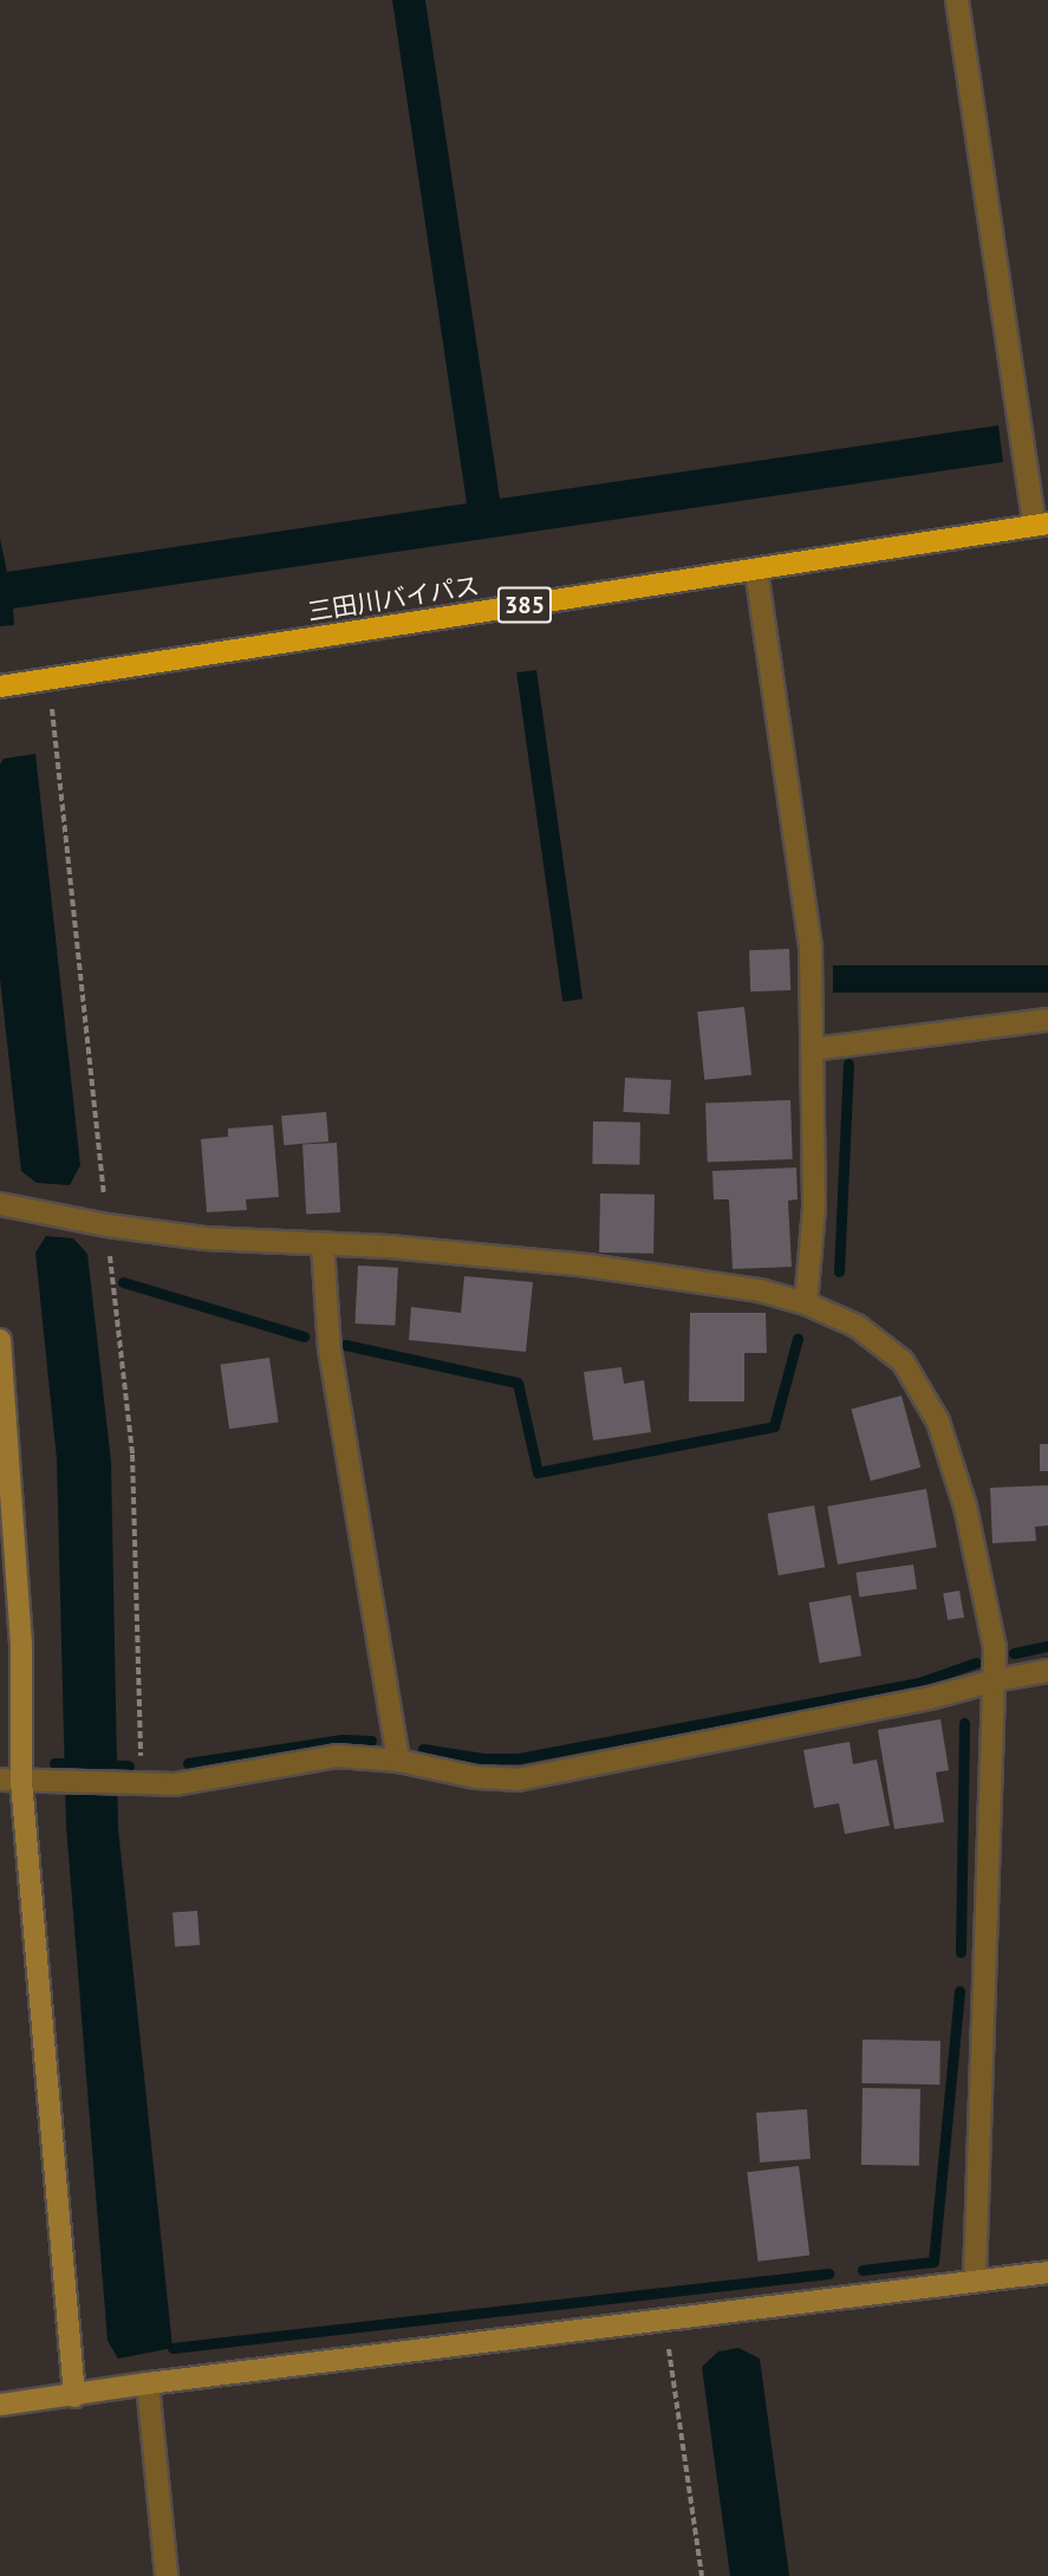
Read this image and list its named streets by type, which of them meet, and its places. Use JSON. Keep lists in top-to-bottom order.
{
  "streets": {
    "highway": ["三田川バイパス", "385"]
  }
}
